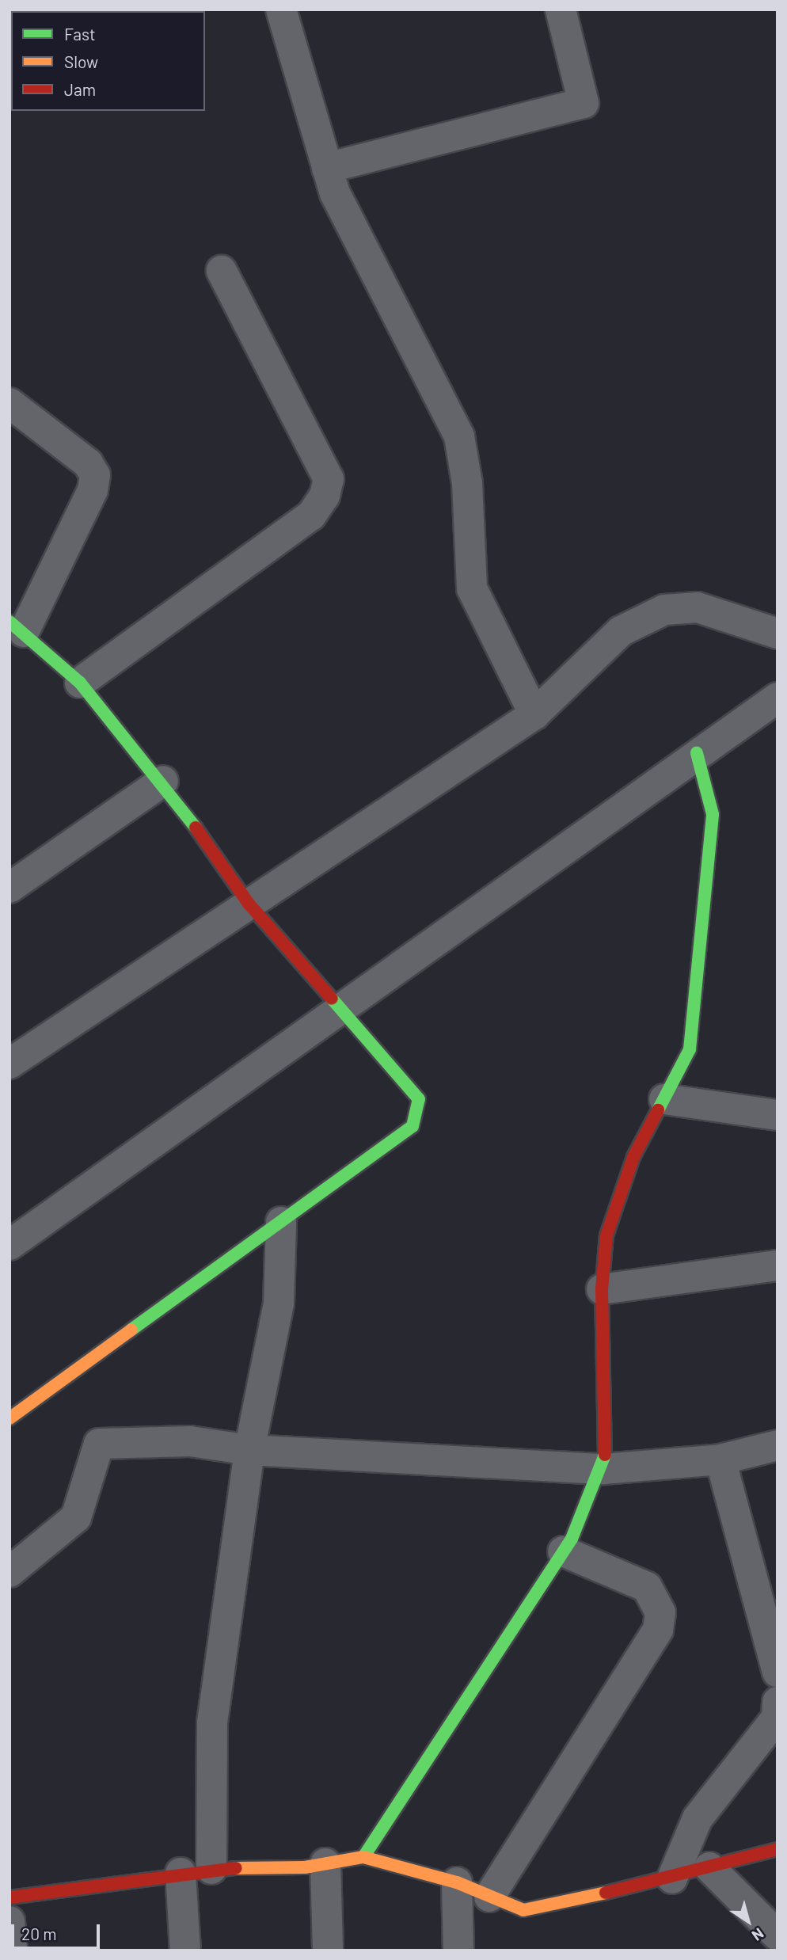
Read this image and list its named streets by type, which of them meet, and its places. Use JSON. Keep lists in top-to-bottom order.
{
  "legend": ["Fast", "Slow", "Jam"],
  "scale_bar": "20 m",
  "north": "bottom right"
}
